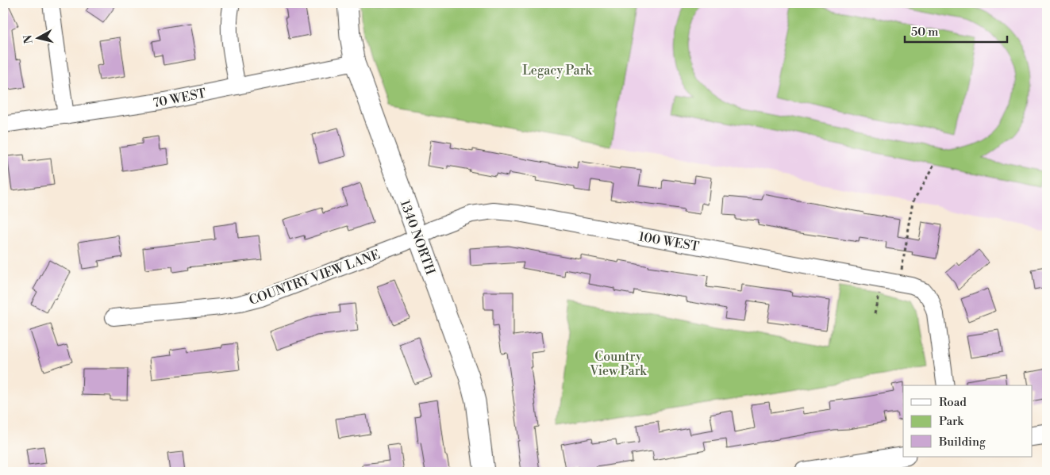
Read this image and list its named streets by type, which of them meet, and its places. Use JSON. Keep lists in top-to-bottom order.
{
  "streets": {
    "street": [
      "70 WEST",
      "1340 NORTH",
      "100 WEST",
      "COUNTRY VIEW LANE"
    ]
  },
  "crossings": [
    ["70 WEST", "1340 NORTH"],
    ["1340 NORTH", "100 WEST"],
    ["1340 NORTH", "COUNTRY VIEW LANE"],
    ["100 WEST", "COUNTRY VIEW LANE"]
  ],
  "parks": ["Legacy Park", "Country View Park"],
  "legend": ["Road", "Park", "Building"],
  "scale_bar": "50 m",
  "north": "left"
}
